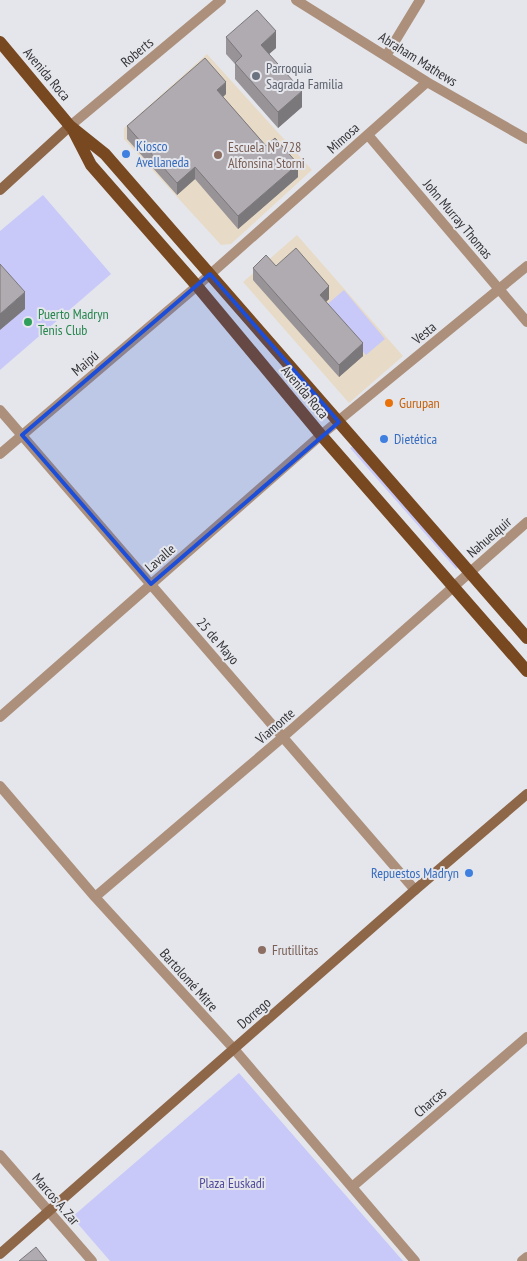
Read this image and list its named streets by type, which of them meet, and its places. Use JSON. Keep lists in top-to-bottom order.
{
  "streets": {
    "main road": ["Avenida Roca", "Dorrego"],
    "street": [
      "Roberts",
      "Abraham Mathews",
      "Mimosa",
      "John Murray Thomas",
      "Vesta",
      "Maipú",
      "Nahuelquir",
      "Lavalle",
      "25 de Mayo",
      "Viamonte",
      "Bartolomé Mitre",
      "Charcas",
      "Marcos A. Zar"
    ]
  },
  "crossings": [
    ["Roberts", "Avenida Roca"],
    ["Abraham Mathews", "Mimosa"],
    ["Avenida Roca", "Mimosa"],
    ["Avenida Roca", "Vesta"],
    ["Avenida Roca", "Maipú"],
    ["Avenida Roca", "Nahuelquir"],
    ["Avenida Roca", "Lavalle"],
    ["Avenida Roca", "Viamonte"],
    ["Mimosa", "John Murray Thomas"],
    ["Mimosa", "Maipú"],
    ["John Murray Thomas", "Vesta"],
    ["Vesta", "Lavalle"],
    ["Maipú", "25 de Mayo"],
    ["Nahuelquir", "Viamonte"],
    ["Lavalle", "25 de Mayo"],
    ["25 de Mayo", "Viamonte"],
    ["25 de Mayo", "Dorrego"],
    ["Viamonte", "Bartolomé Mitre"],
    ["Bartolomé Mitre", "Dorrego"],
    ["Bartolomé Mitre", "Charcas"],
    ["Dorrego", "Marcos A. Zar"]
  ],
  "parks": ["Plaza Euskadi"],
  "places": [
    "Parroquia Sagrada Familia",
    "Kiosco Avellaneda",
    "Escuela Nº 728 Alfonsina Storni",
    "Puerto Madryn Tenis Club",
    "Gurupan",
    "Dietética",
    "Repuestos Madryn",
    "Frutillitas"
  ]
}
